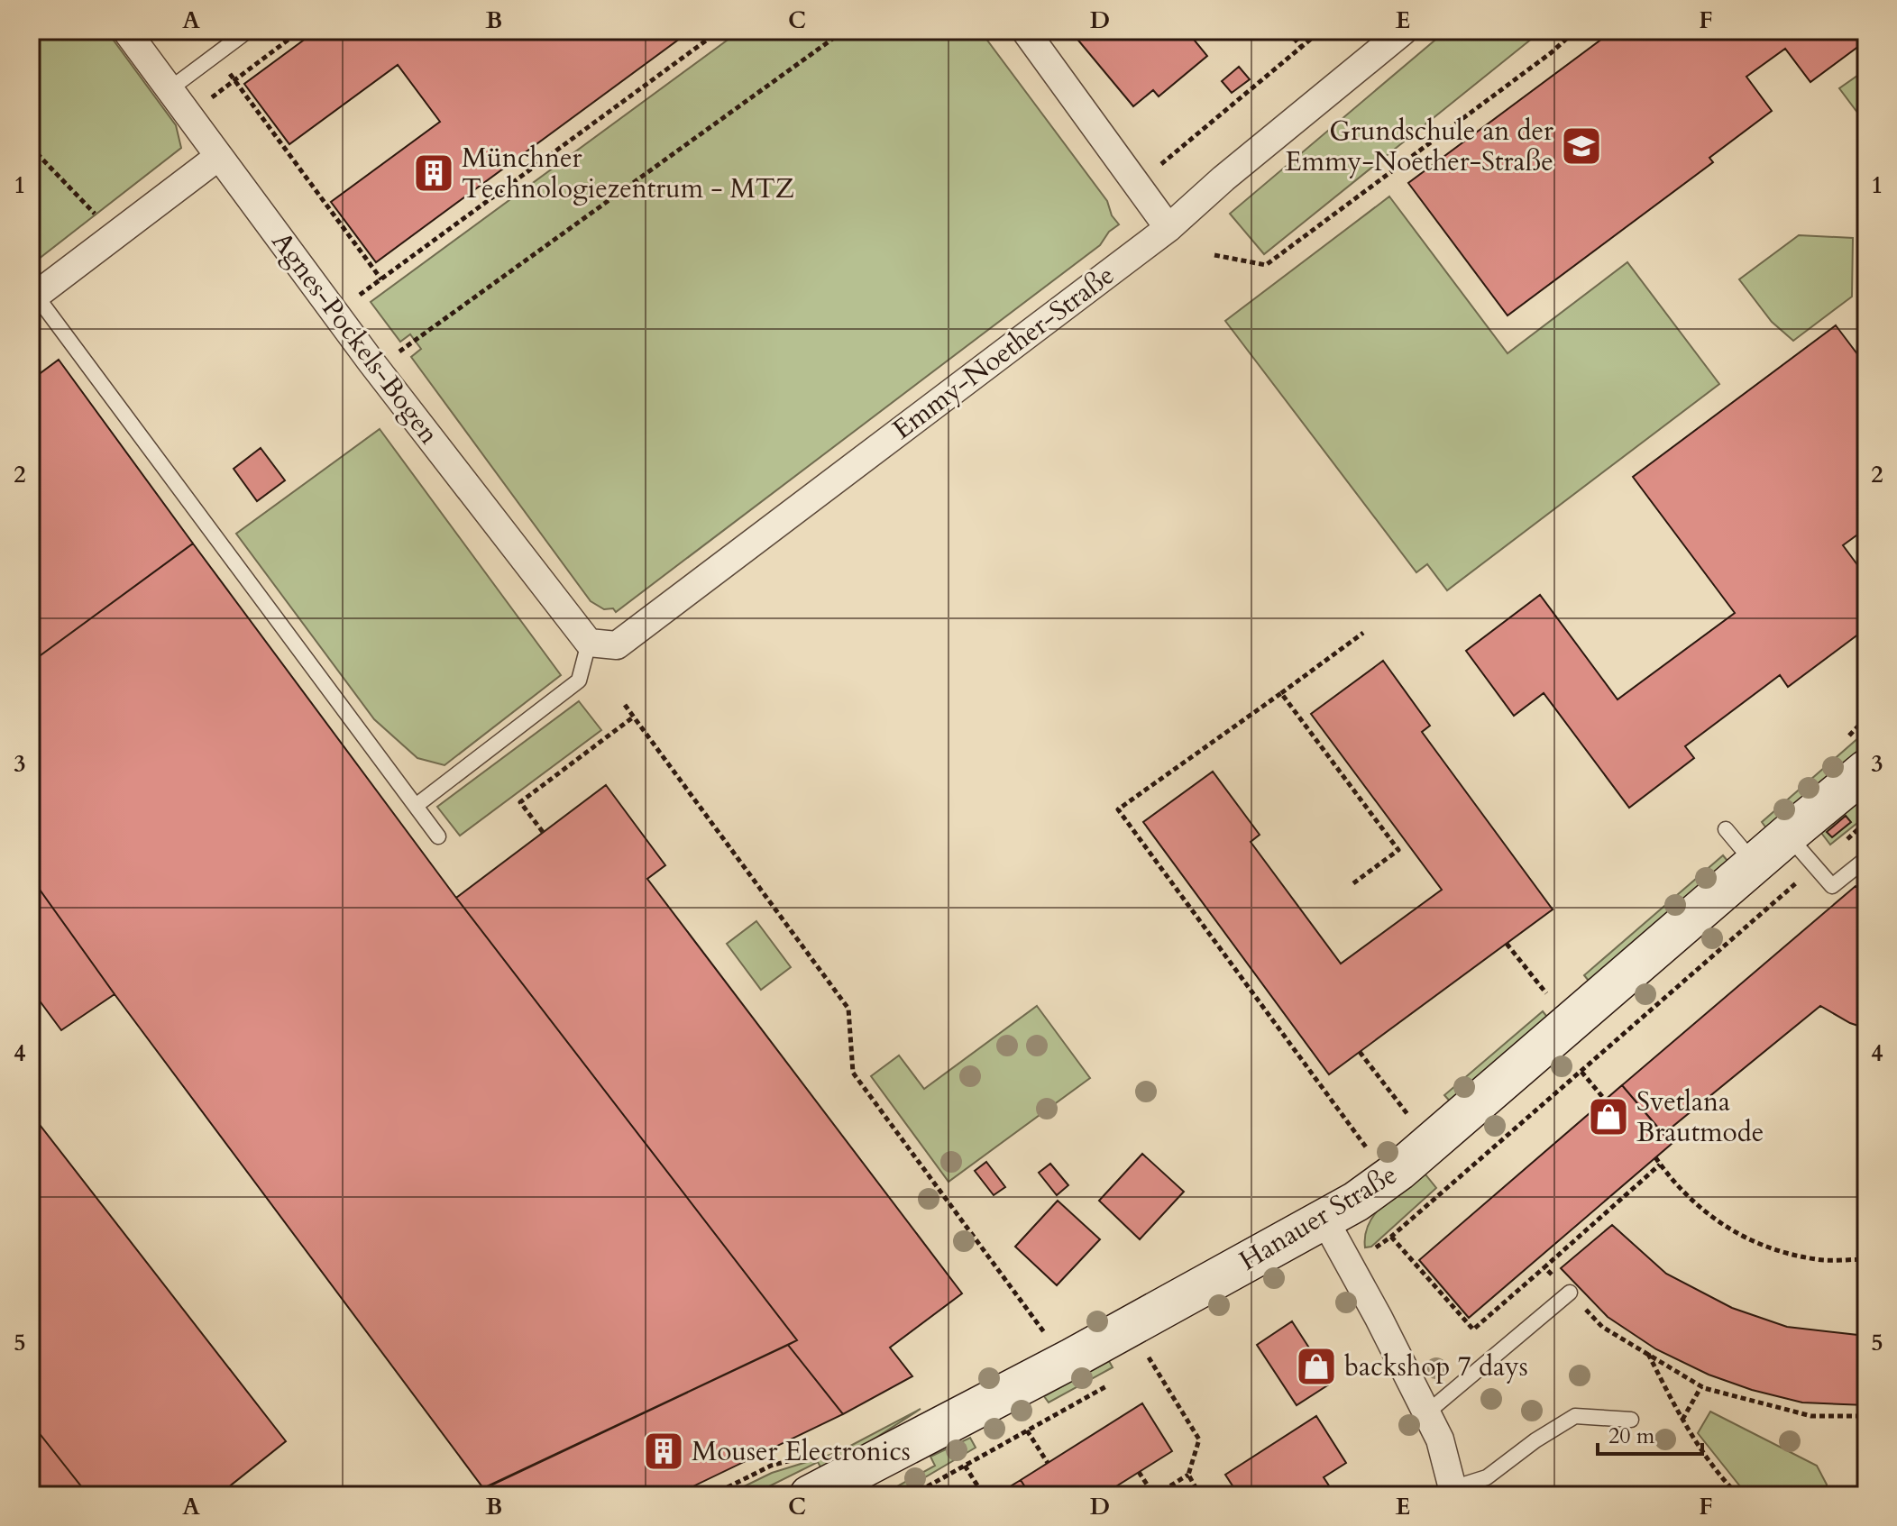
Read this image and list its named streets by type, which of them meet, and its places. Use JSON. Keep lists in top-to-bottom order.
{
  "streets": {
    "street": ["Agnes-Pockels-Bogen", "Emmy-Noether-Straße", "Hanauer Straße"]
  },
  "crossings": [
    ["Agnes-Pockels-Bogen", "Emmy-Noether-Straße"]
  ],
  "places": {
    "school or university": ["Grundschule an der Emmy-Noether-Straße"],
    "building": ["Münchner Technologiezentrum - MTZ", "Mouser Electronics"],
    "shop": ["Svetlana Brautmode", "backshop 7 days"]
  },
  "scale_bar": "20 m",
  "grid": {
    "columns": [
      "A",
      "B",
      "C",
      "D",
      "E",
      "F"
    ],
    "rows": [
      "1",
      "2",
      "3",
      "4",
      "5"
    ]
  }
}
